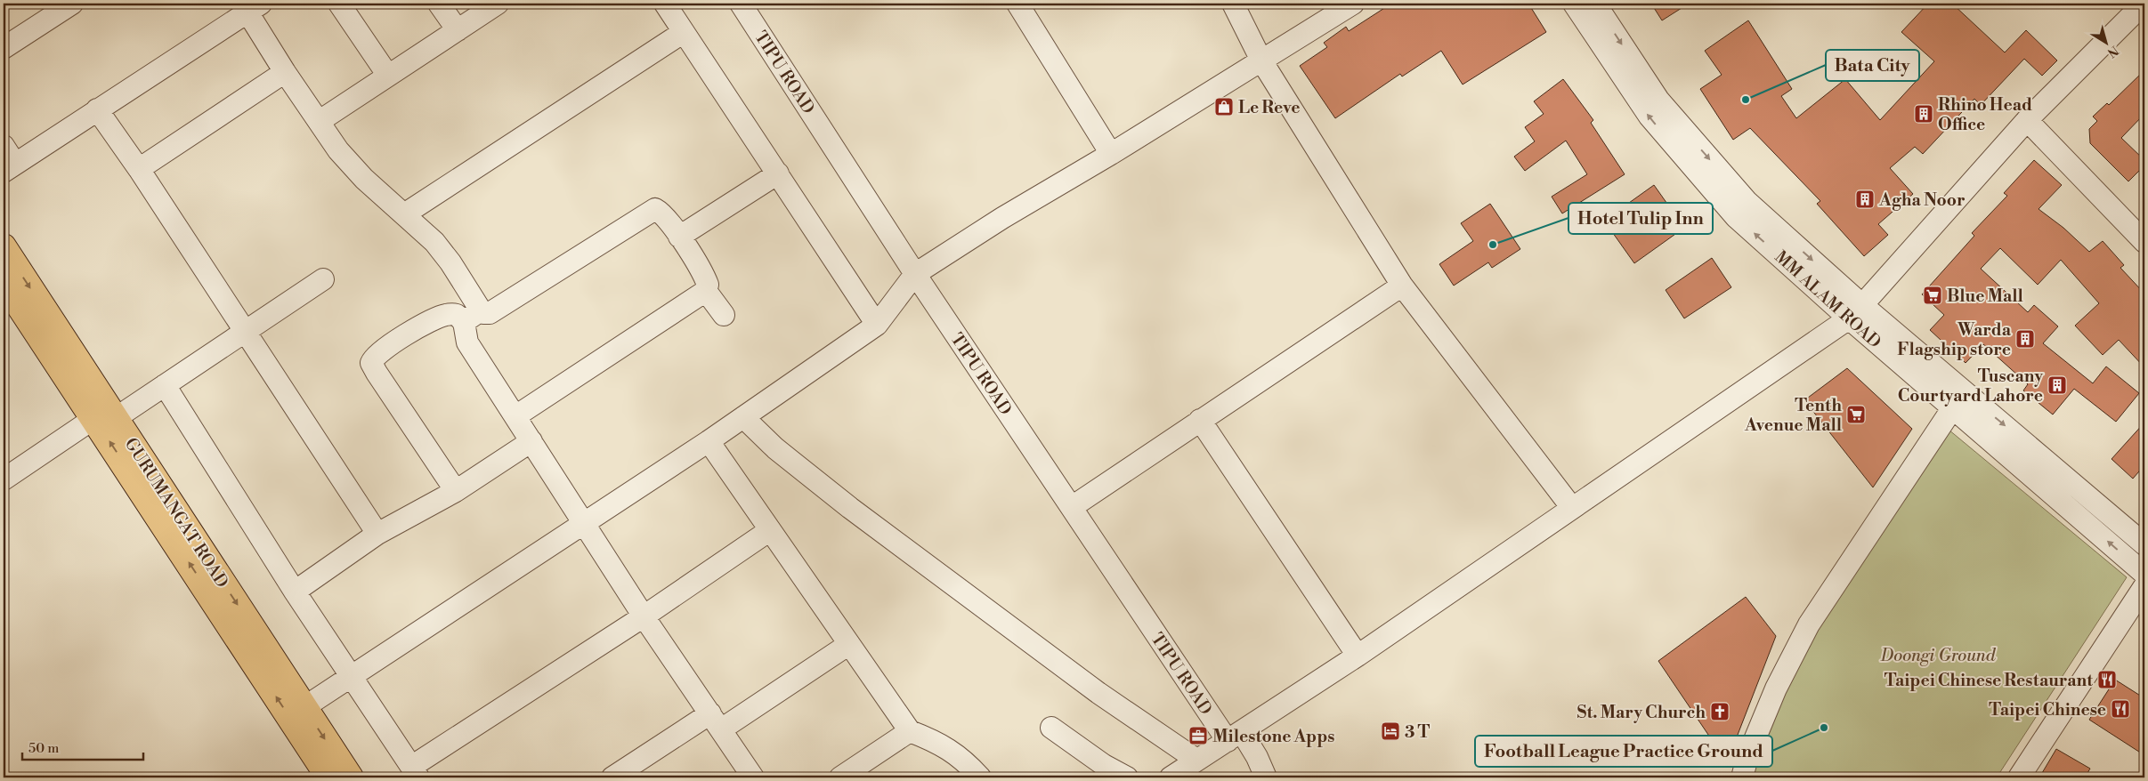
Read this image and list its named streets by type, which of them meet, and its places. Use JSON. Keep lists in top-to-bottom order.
{
  "streets": {
    "main road": ["GURUMANGAT ROAD"],
    "street": ["TIPU ROAD", "MM ALAM ROAD"]
  },
  "parks": ["Doongi Ground"],
  "places": {
    "other": ["Bata City", "Hotel Tulip Inn", "Football League Practice Ground"],
    "shop": ["Le Reve"],
    "building": [
      "Rhino Head Office",
      "Agha Noor",
      "Warda Flagship store",
      "Tuscany Courtyard Lahore"
    ],
    "supermarket": ["Blue Mall", "Tenth Avenue Mall"],
    "restaurant": ["Taipei Chinese Restaurant", "Taipei Chinese"],
    "church": ["St. Mary Church"],
    "hotel": ["3 T"],
    "office": ["Milestone Apps"]
  },
  "scale_bar": "50 m",
  "north": "bottom right"
}
